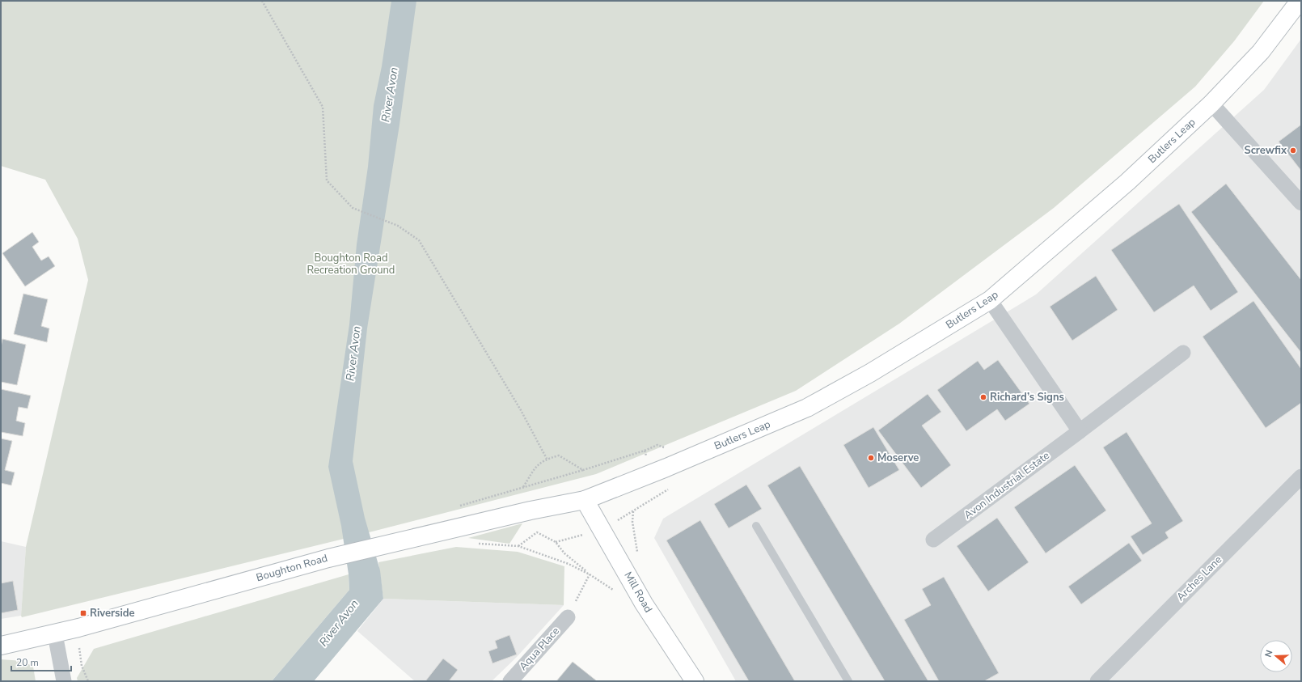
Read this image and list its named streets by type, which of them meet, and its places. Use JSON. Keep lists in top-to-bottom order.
{
  "streets": {
    "street": [
      "Butlers Leap",
      "Avon Industrial Estate",
      "Boughton Road",
      "Arches Lane",
      "Mill Road",
      "Aqua Place"
    ]
  },
  "crossings": [
    ["Butlers Leap", "Boughton Road"],
    ["Butlers Leap", "Mill Road"],
    ["Boughton Road", "Mill Road"]
  ],
  "water": ["River Avon"],
  "parks": ["Boughton Road Recreation Ground"],
  "places": {
    "other": ["Screwfix", "Richard’s Signs", "Moserve"],
    "transit": ["Riverside"]
  },
  "scale_bar": "20 m",
  "north": "left"
}
